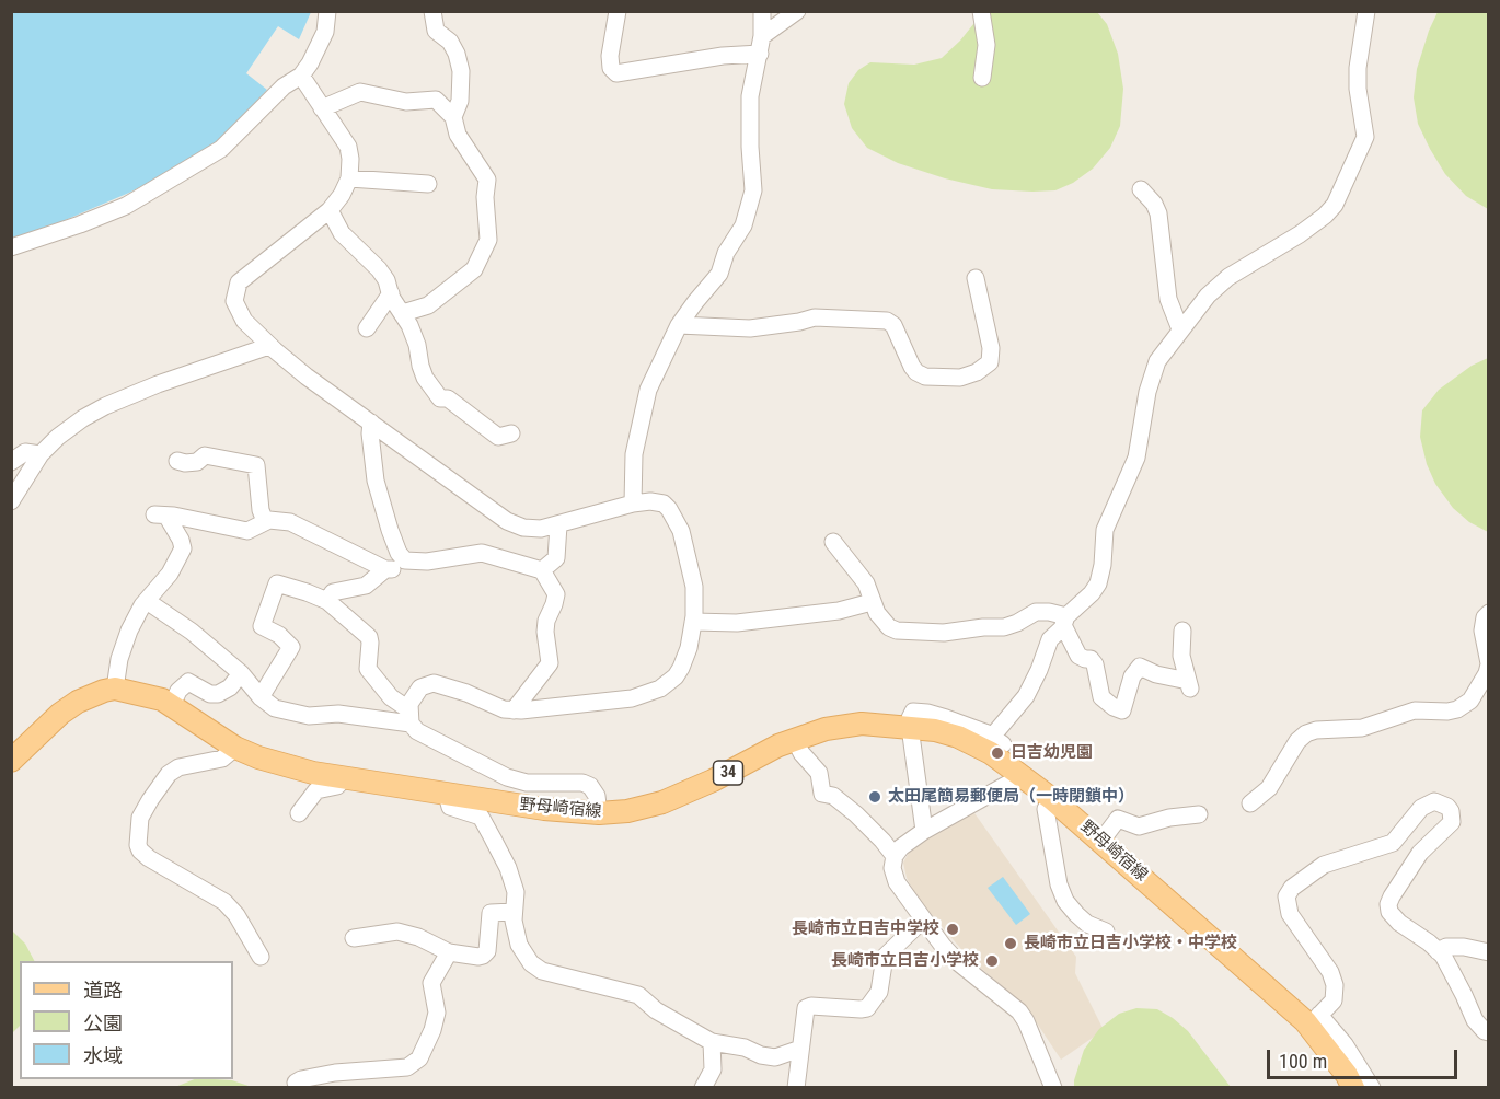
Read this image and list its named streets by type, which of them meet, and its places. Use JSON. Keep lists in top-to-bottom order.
{
  "streets": {
    "main road": ["34", "野母崎宿線"]
  },
  "places": [
    "日吉幼児園",
    "太田尾簡易郵便局（一時閉鎖中）",
    "長崎市立日吉中学校",
    "長崎市立日吉小学校・中学校",
    "長崎市立日吉小学校"
  ],
  "legend": ["道路", "公園", "水域"],
  "scale_bar": "100 m"
}
